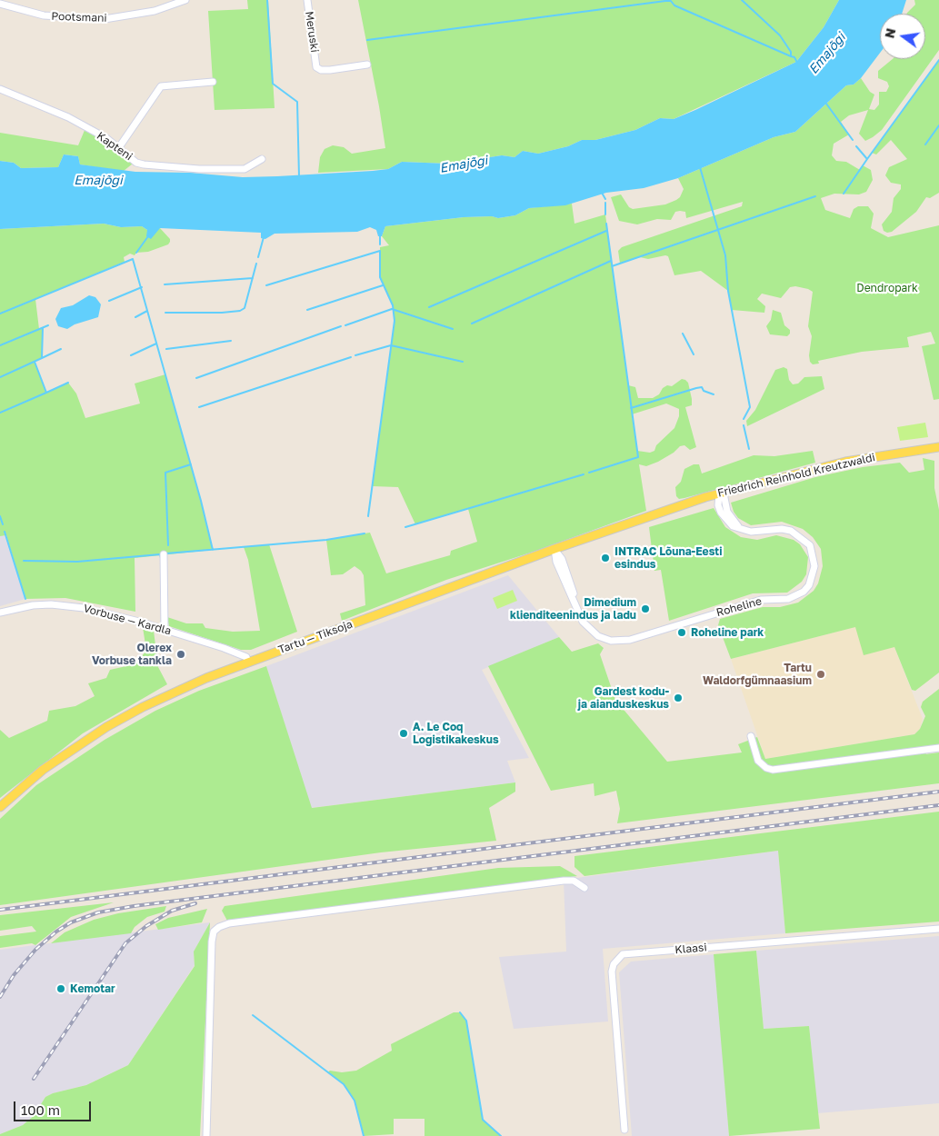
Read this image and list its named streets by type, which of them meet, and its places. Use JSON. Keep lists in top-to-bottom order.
{
  "streets": {
    "main road": ["Friedrich Reinhold Kreutzwaldi", "Tartu — Tiksoja"],
    "street": [
      "Pootsmani",
      "Meruski",
      "Kapteni",
      "Roheline",
      "Vorbuse — Kardla",
      "Klaasi"
    ]
  },
  "crossings": [
    ["Friedrich Reinhold Kreutzwaldi", "Tartu — Tiksoja"],
    ["Roheline", "Tartu — Tiksoja"],
    ["Vorbuse — Kardla", "Tartu — Tiksoja"]
  ],
  "water": ["Emajõgi"],
  "parks": ["Dendropark"],
  "places": [
    "INTRAC Lõuna-Eesti esindus",
    "Dimedium klienditeenindus ja ladu",
    "Roheline park",
    "Olerex Vorbuse tankla",
    "Tartu Waldorfgümnaasium",
    "Gardest kodu- ja aianduskeskus",
    "A. Le Coq Logistikakeskus",
    "Kemotar"
  ],
  "scale_bar": "100 m",
  "north": "left"
}
